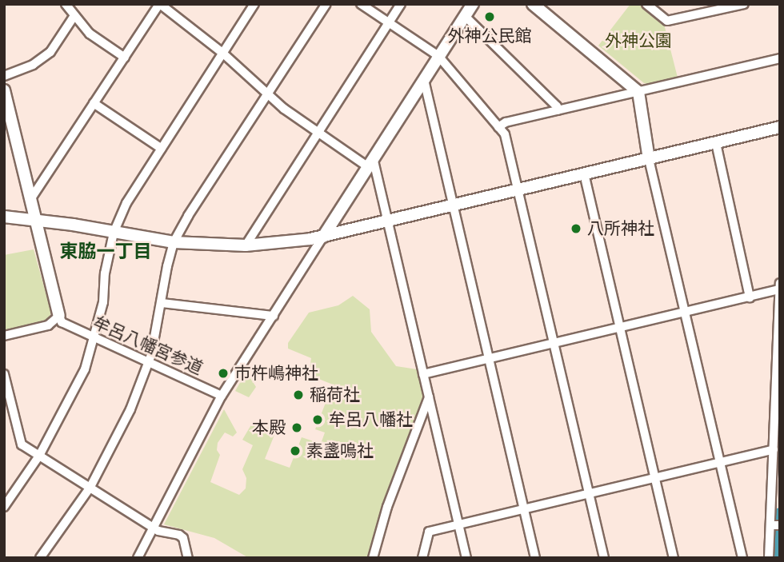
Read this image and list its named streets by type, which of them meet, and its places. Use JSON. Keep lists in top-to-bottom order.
{
  "streets": {
    "street": ["牟呂八幡宮参道"]
  },
  "districts": ["東脇一丁目"],
  "parks": ["外神公園"],
  "places": [
    "外神公民館",
    "八所神社",
    "市杵嶋神社",
    "稲荷社",
    "牟呂八幡社",
    "本殿",
    "素盞嗚社"
  ]
}
